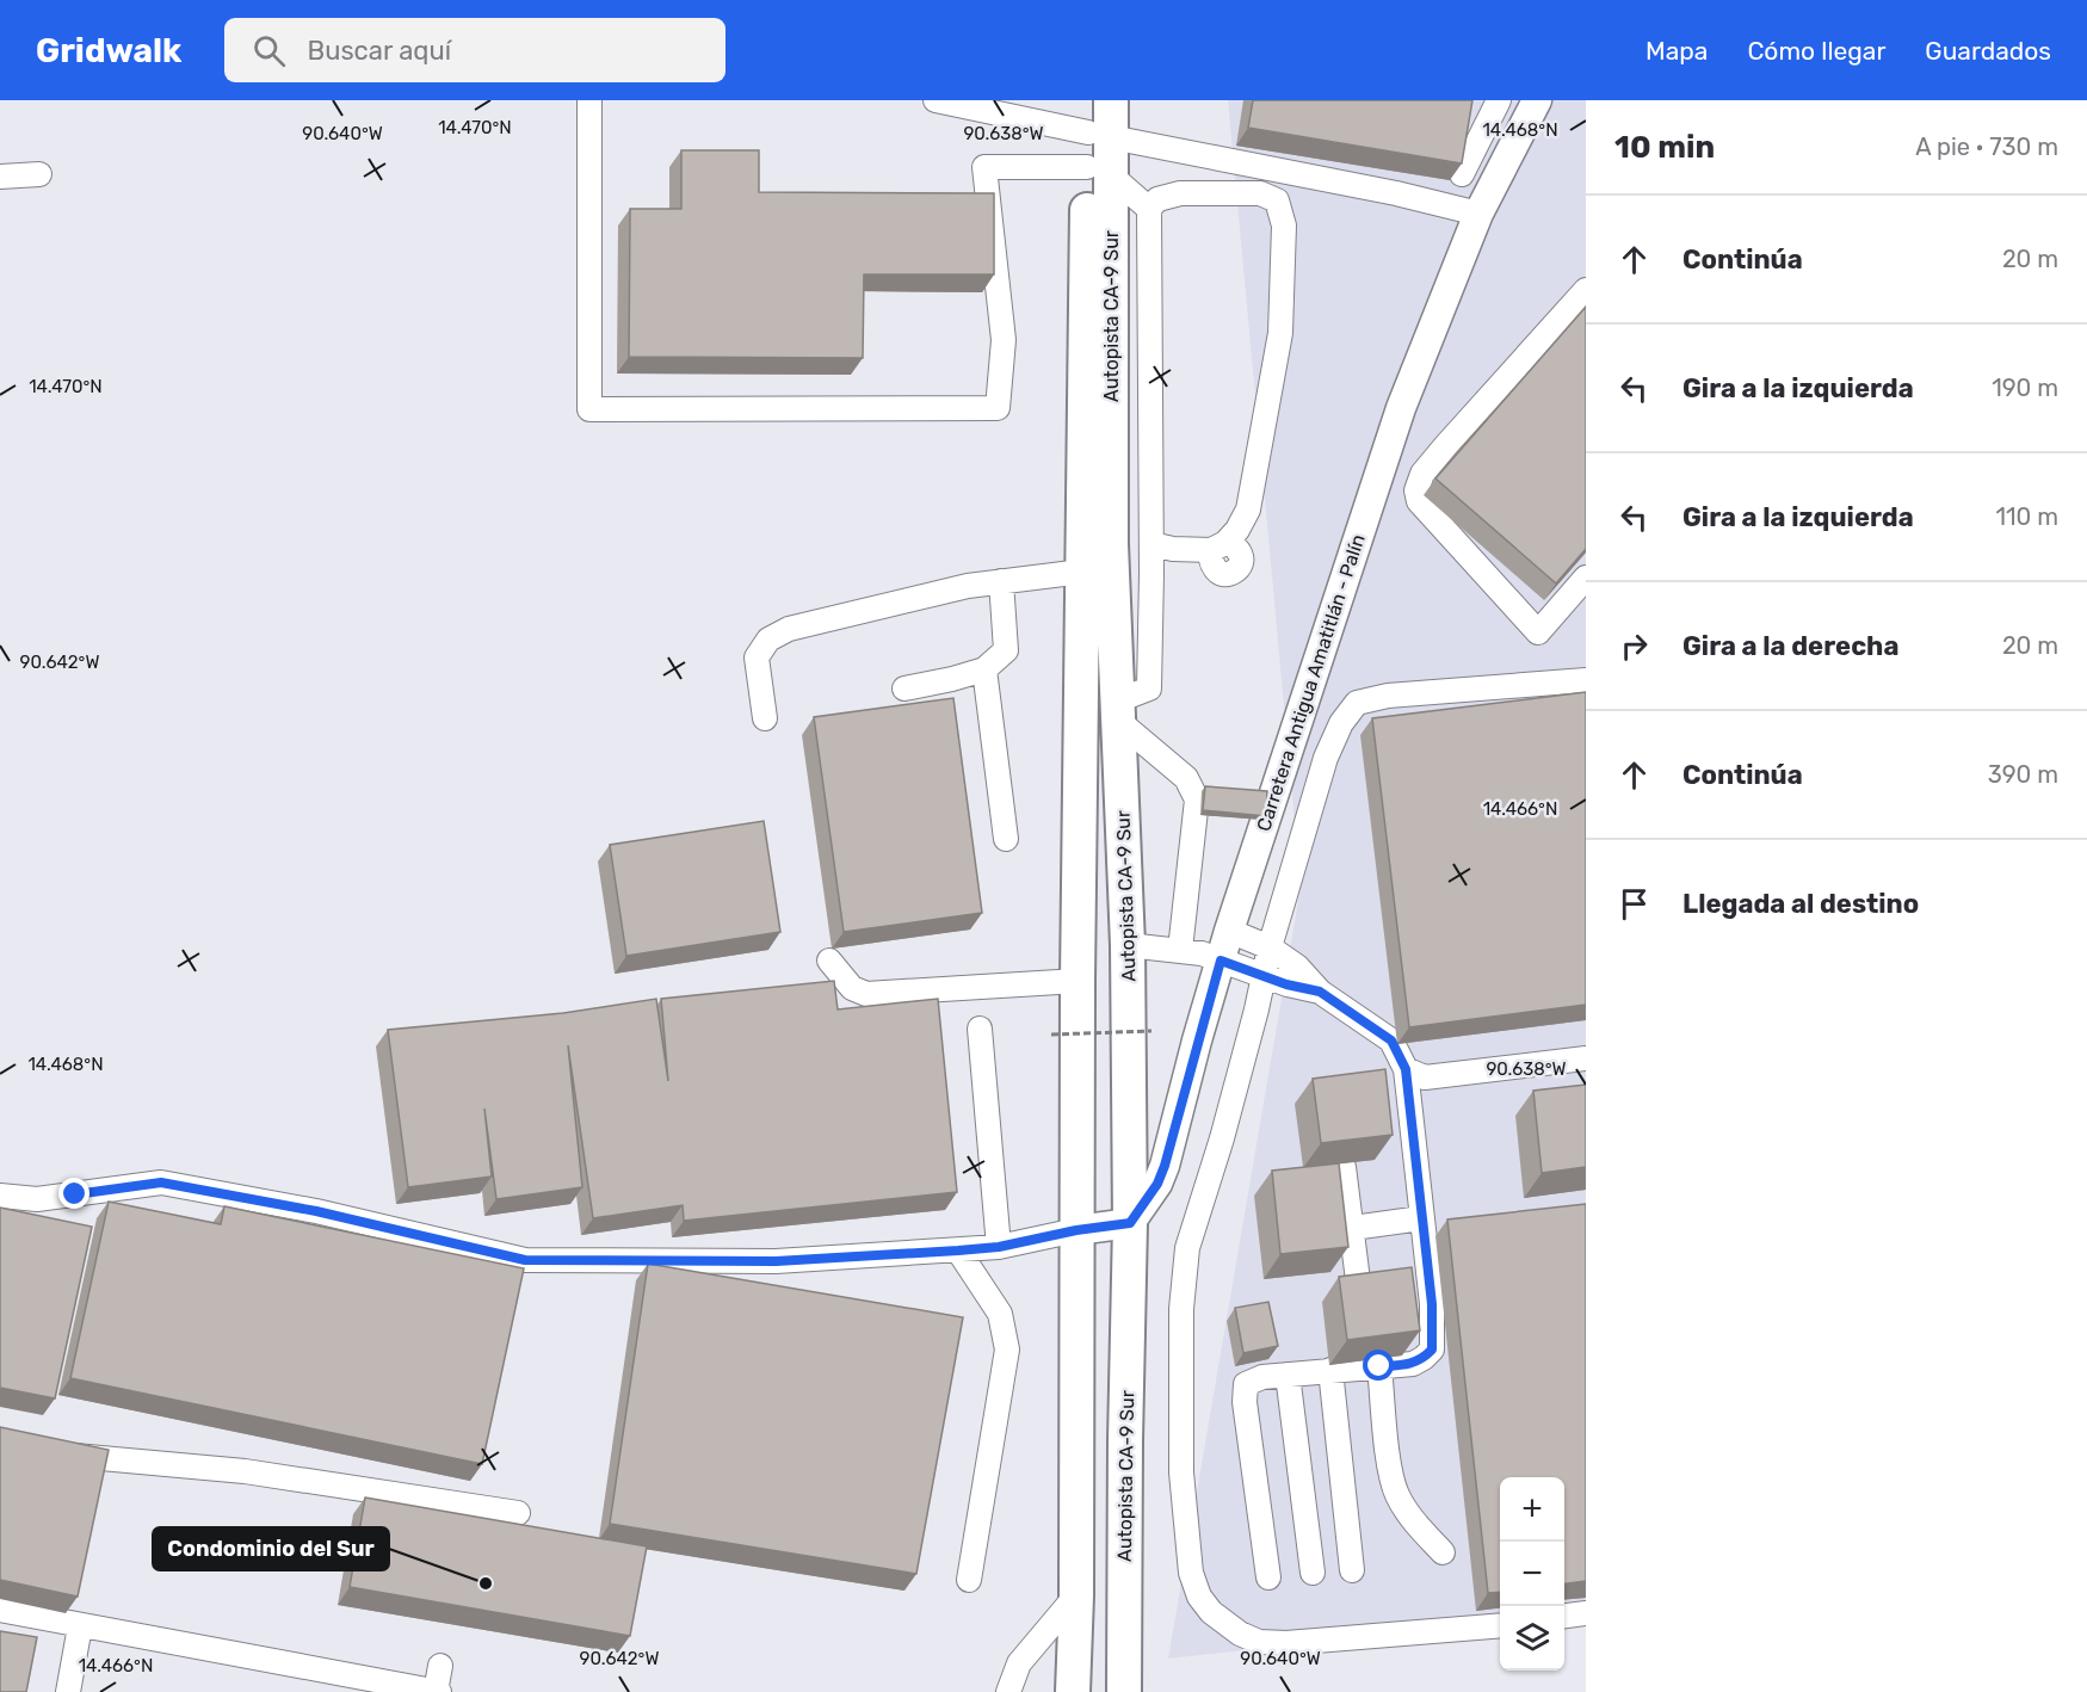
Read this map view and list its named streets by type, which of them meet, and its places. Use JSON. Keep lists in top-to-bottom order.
{
  "streets": {
    "highway": ["Autopista CA-9 Sur"],
    "main road": ["Carretera Antigua Amatitlán - Palín"]
  },
  "crossings": [
    ["Autopista CA-9 Sur", "Carretera Antigua Amatitlán - Palín"]
  ],
  "places": ["Condominio del Sur"],
  "page": {
    "header": "Gridwalk",
    "search": "Buscar aquí",
    "nav": ["Mapa", "Cómo llegar", "Guardados"],
    "heading": ["10 min", "A pie · 730 m"],
    "list": [
      ["Continúa", "20 m"],
      ["Gira a la izquierda", "190 m"],
      ["Gira a la izquierda", "110 m"],
      ["Gira a la derecha", "20 m"],
      ["Continúa", "390 m"],
      "Llegada al destino"
    ],
    "map_buttons": ["+", "−"]
  },
  "coordinates": [
    "14.470°N",
    "14.468°N",
    "90.640°W",
    "90.638°W",
    "90.642°W",
    "14.466°N"
  ]
}
